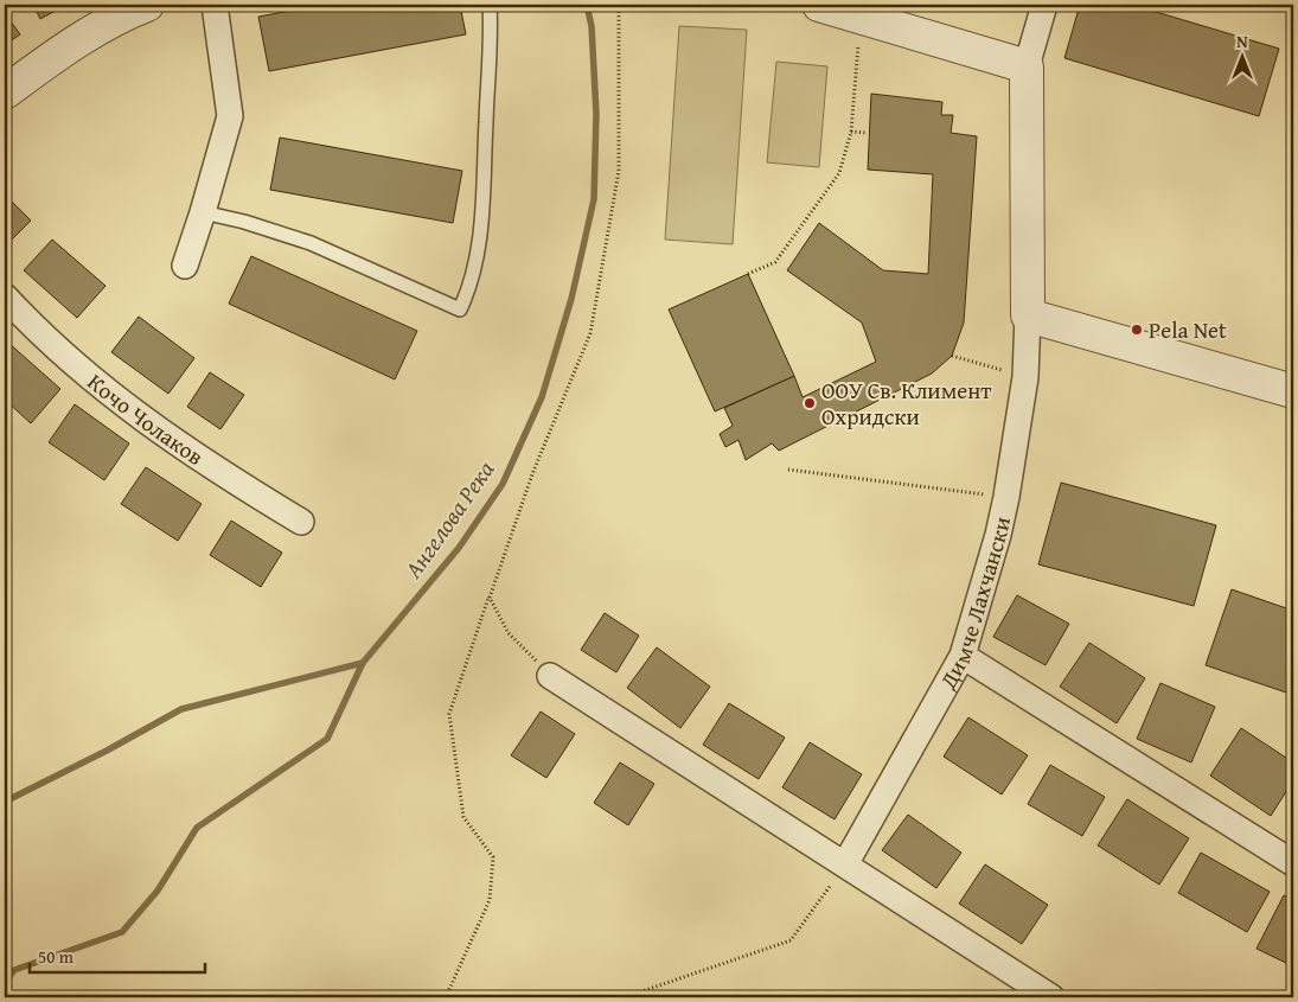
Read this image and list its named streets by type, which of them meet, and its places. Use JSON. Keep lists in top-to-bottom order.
{
  "streets": {
    "street": ["Кочо Чолаков", "Димче Лахчански"]
  },
  "water": ["Ангелова Река"],
  "places": ["Pela Net", "ООУ Св. Климент Охридски"],
  "scale_bar": "50 m",
  "north": "top"
}
